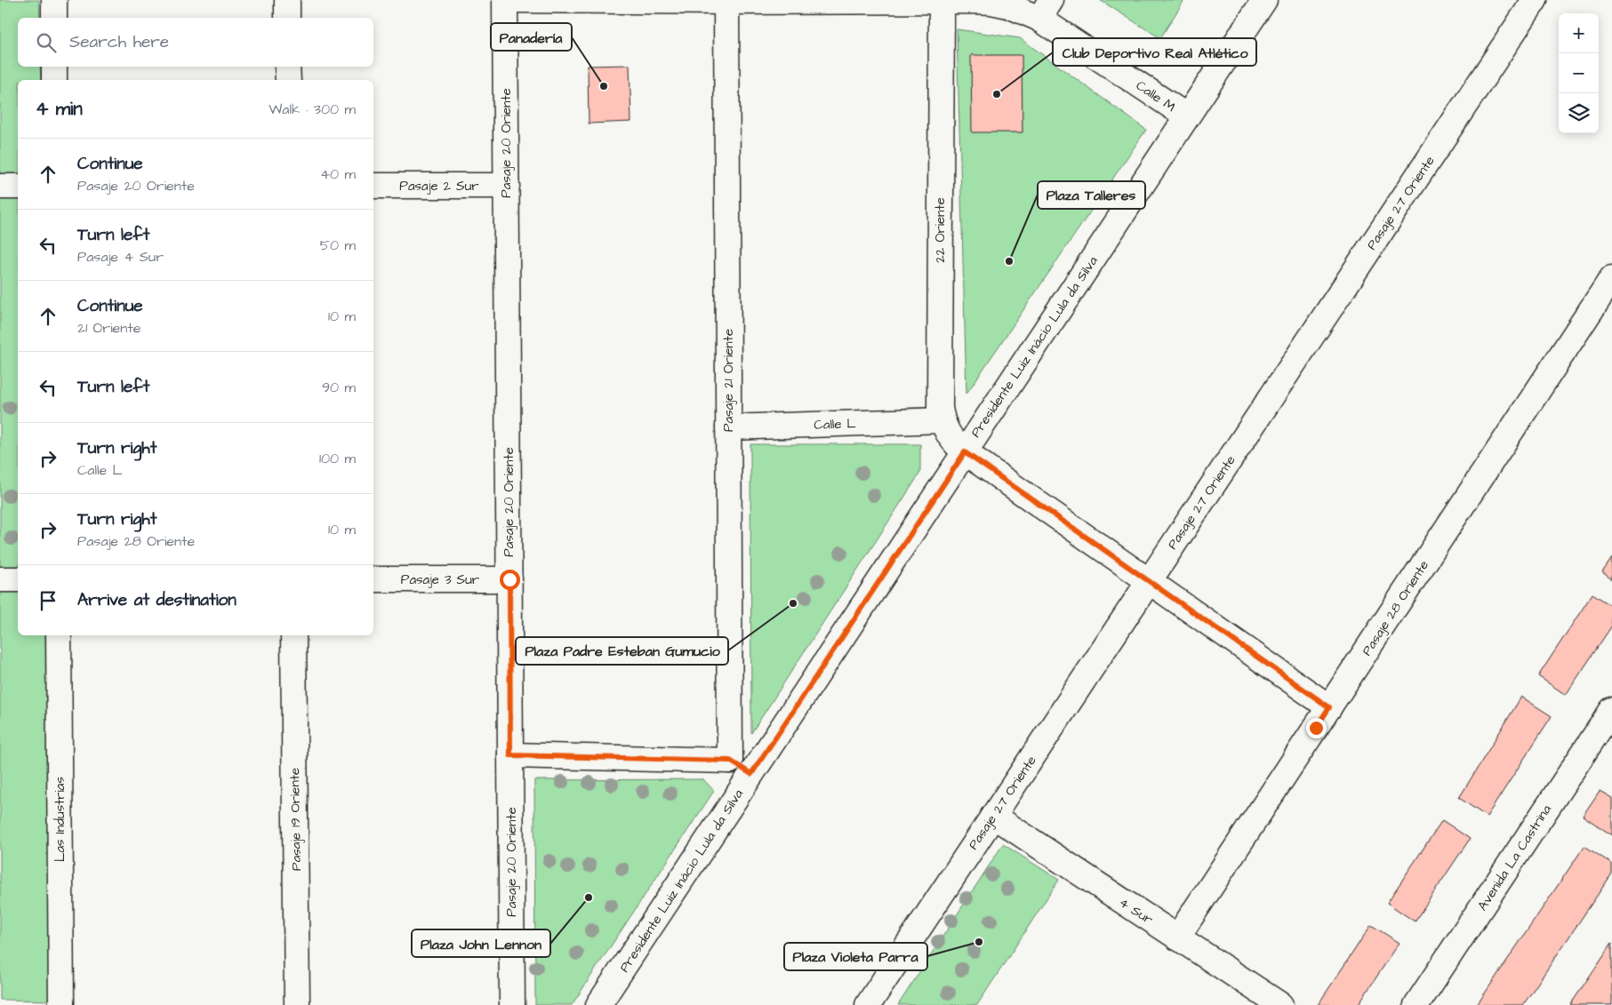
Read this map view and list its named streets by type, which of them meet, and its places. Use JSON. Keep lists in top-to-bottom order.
{
  "streets": {
    "street": [
      "Calle M",
      "Pasaje 20 Oriente",
      "Pasaje 2 Sur",
      "Pasaje 27 Oriente",
      "22 Oriente",
      "Presidente Luiz Inácio Lula da Silva",
      "Pasaje 21 Oriente",
      "Calle L",
      "Pasaje 3 Sur",
      "Pasaje 28 Oriente",
      "Las Industrias",
      "Pasaje 19 Oriente",
      "Avenida La Castrina",
      "4 Sur"
    ]
  },
  "crossings": [
    ["Calle M", "Pasaje 20 Oriente"],
    ["Calle M", "22 Oriente"],
    ["Calle M", "Presidente Luiz Inácio Lula da Silva"],
    ["Calle M", "Pasaje 21 Oriente"],
    ["Pasaje 20 Oriente", "Pasaje 2 Sur"],
    ["Pasaje 20 Oriente", "Pasaje 3 Sur"],
    ["Pasaje 27 Oriente", "4 Sur"],
    ["22 Oriente", "Presidente Luiz Inácio Lula da Silva"],
    ["22 Oriente", "Calle L"],
    ["Pasaje 21 Oriente", "Calle L"],
    ["Pasaje 28 Oriente", "4 Sur"]
  ],
  "places": [
    "Panadería",
    "Club Deportivo Real Atlético",
    "Plaza Talleres",
    "Plaza Padre Esteban Gumucio",
    "Plaza John Lennon",
    "Plaza Violeta Parra"
  ],
  "page": {
    "map_buttons": ["+", "−"],
    "search": "Search here",
    "heading": ["4 min", "Walk · 300 m"],
    "list": [
      ["Continue", "Pasaje 20 Oriente", "40 m"],
      ["Turn left", "Pasaje 4 Sur", "50 m"],
      ["Continue", "21 Oriente", "10 m"],
      ["Turn left", "90 m"],
      ["Turn right", "Calle L", "100 m"],
      ["Turn right", "Pasaje 28 Oriente", "10 m"],
      "Arrive at destination"
    ]
  }
}
